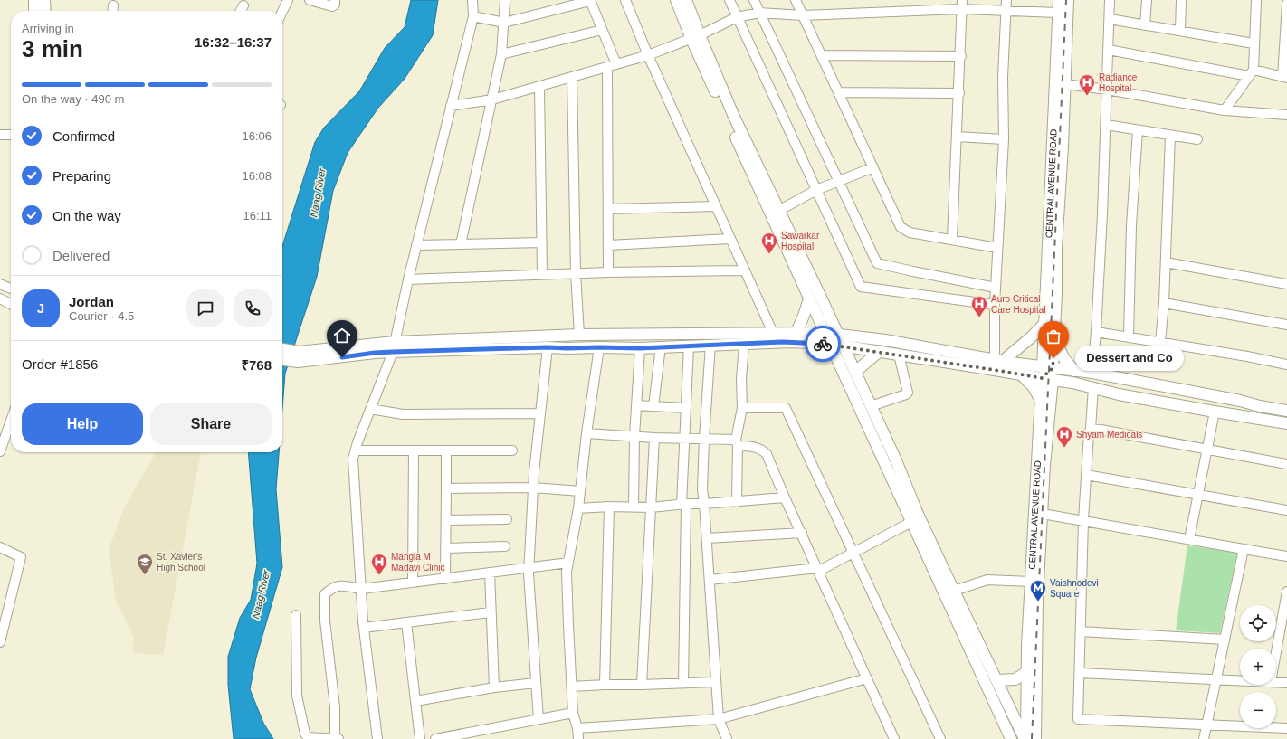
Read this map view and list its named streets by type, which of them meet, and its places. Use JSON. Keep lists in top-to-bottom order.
{
  "streets": {
    "main road": ["CENTRAL AVENUE ROAD"]
  },
  "water": ["Naag River"],
  "places": {
    "hospital": [
      "Radiance Hospital",
      "Sawarkar Hospital",
      "Auro Critical Care Hospital",
      "Shyam Medicals",
      "Mangla M Madavi Clinic"
    ],
    "other": ["Dessert and Co"],
    "school or university": ["St. Xavier's High School"],
    "metro station": ["Vaishnodevi Square"]
  },
  "page": {
    "heading": ["3 min", "Arriving in", "16:32–16:37"],
    "panel": [
      "Jordan",
      "Courier · 4.5",
      "Order #1856",
      "₹768"
    ],
    "bar": "On the way · 490 m",
    "list": [
      ["Confirmed", "16:06"],
      ["Preparing", "16:08"],
      ["On the way", "16:11"],
      "Delivered"
    ],
    "round": "J",
    "bubble": "Dessert and Co",
    "buttons": ["Help", "Share"],
    "map_buttons": ["+", "−"]
  }
}
